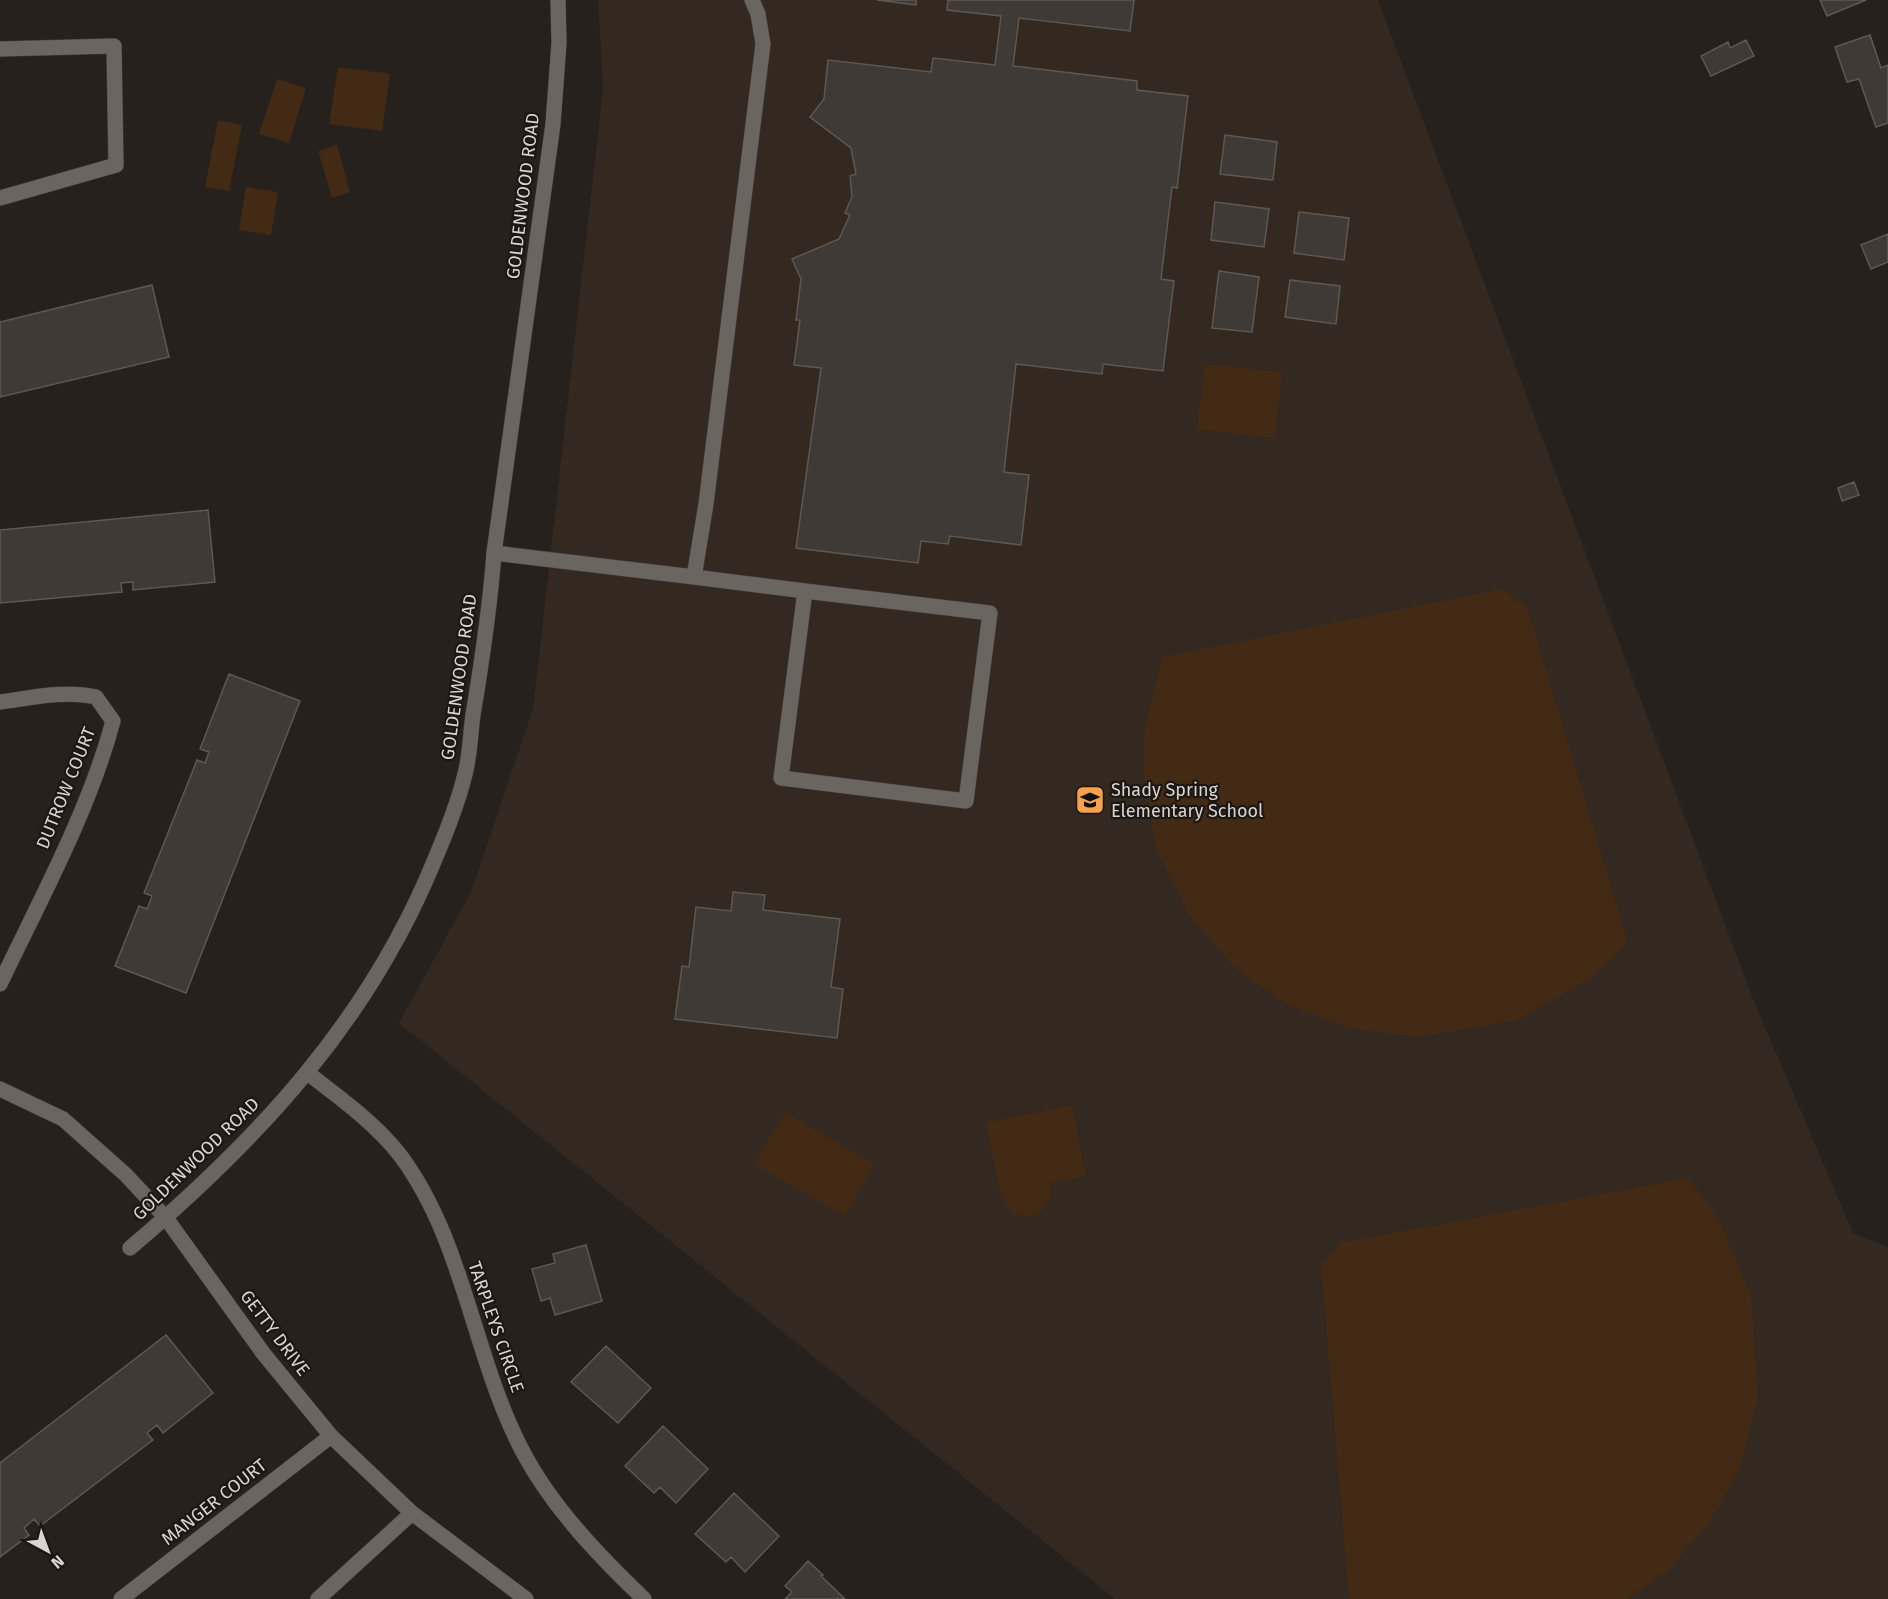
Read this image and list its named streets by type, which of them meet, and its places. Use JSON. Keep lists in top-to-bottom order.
{
  "streets": {
    "street": [
      "GOLDENWOOD ROAD",
      "DUTROW COURT",
      "TARPLEYS CIRCLE",
      "GETTY DRIVE",
      "MANGER COURT"
    ]
  },
  "crossings": [
    ["GOLDENWOOD ROAD", "TARPLEYS CIRCLE"],
    ["GOLDENWOOD ROAD", "GETTY DRIVE"],
    ["GETTY DRIVE", "MANGER COURT"]
  ],
  "places": {
    "school or university": ["Shady Spring Elementary School"]
  },
  "north": "bottom right"
}
